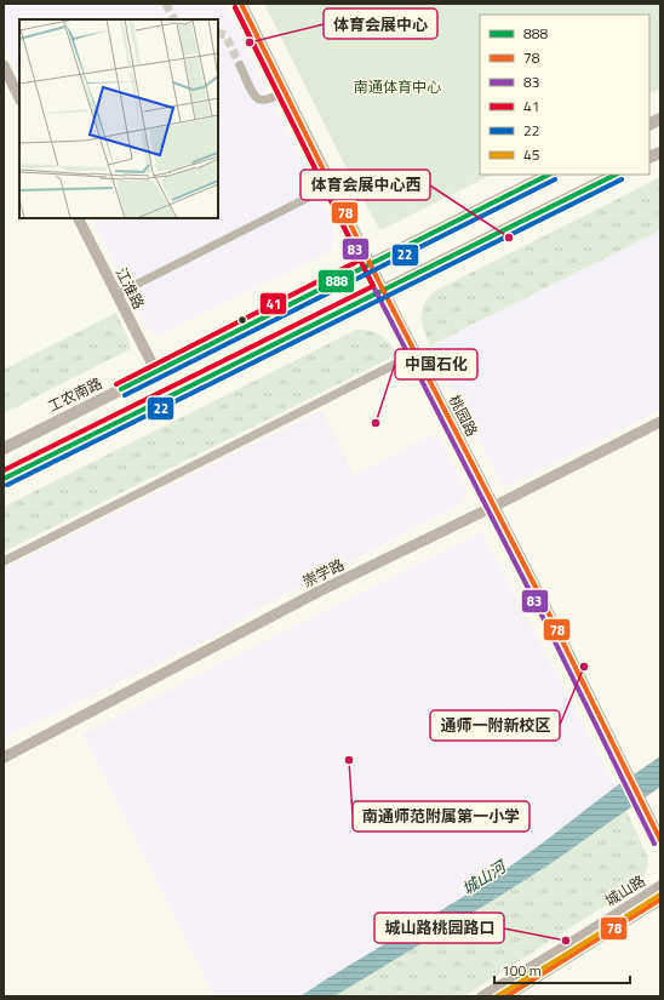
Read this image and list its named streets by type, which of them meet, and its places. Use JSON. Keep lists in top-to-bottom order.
{
  "streets": {
    "main road": ["工农南路"],
    "street": [
      "江淮路",
      "桃园路",
      "崇学路",
      "城山路"
    ]
  },
  "crossings": [
    ["江淮路", "工农南路"],
    ["工农南路", "桃园路"],
    ["桃园路", "崇学路"]
  ],
  "water": ["城山河"],
  "parks": ["南通体育中心"],
  "places": [
    "体育会展中心",
    "体育会展中心西",
    "中国石化",
    "通师一附新校区",
    "南通师范附属第一小学",
    "城山路桃园路口"
  ],
  "lines": [
    "transit line 78",
    "transit line 83",
    "transit line 41",
    "transit line 888",
    "transit line 22",
    "transit line 45"
  ],
  "legend": [
    "888",
    "78",
    "83",
    "41",
    "22",
    "45"
  ],
  "scale_bar": "100 m"
}
